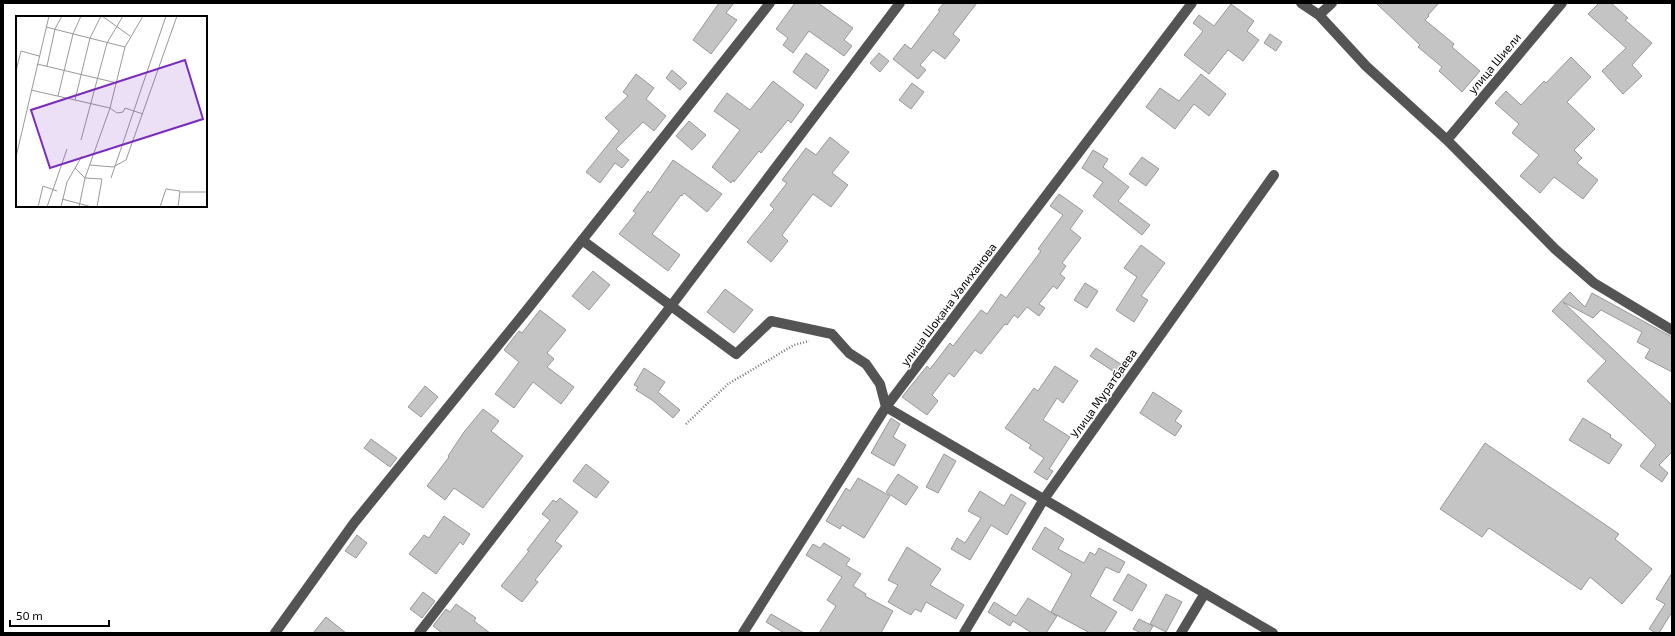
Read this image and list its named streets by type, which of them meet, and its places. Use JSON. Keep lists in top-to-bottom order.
{
  "streets": {
    "street": ["улица Шиели", "улица Шоқана Уәлиханова", "Улица Муратбаева"]
  },
  "scale_bar": "50 m"
}
